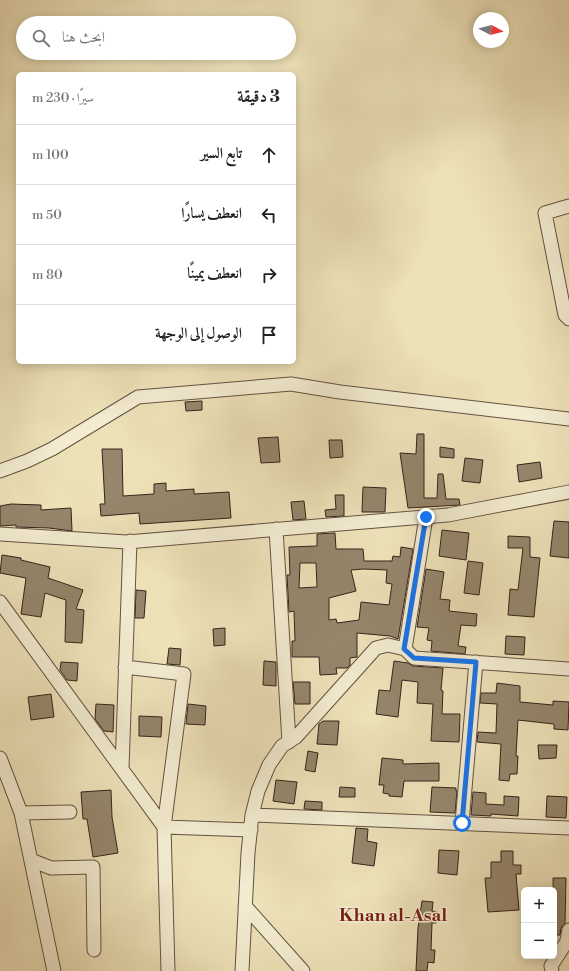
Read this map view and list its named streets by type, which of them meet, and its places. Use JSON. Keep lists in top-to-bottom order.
{
  "districts": ["Khan al-Asal"],
  "north": "right",
  "page": {
    "search": "ابحث هنا",
    "heading": ["3 دقيقة", "سيرًا · 230 m"],
    "list": [
      ["تابع السير", "100 m"],
      ["انعطف يسارًا", "50 m"],
      ["انعطف يمينًا", "80 m"],
      "الوصول إلى الوجهة"
    ],
    "map_buttons": ["+", "−"]
  }
}
